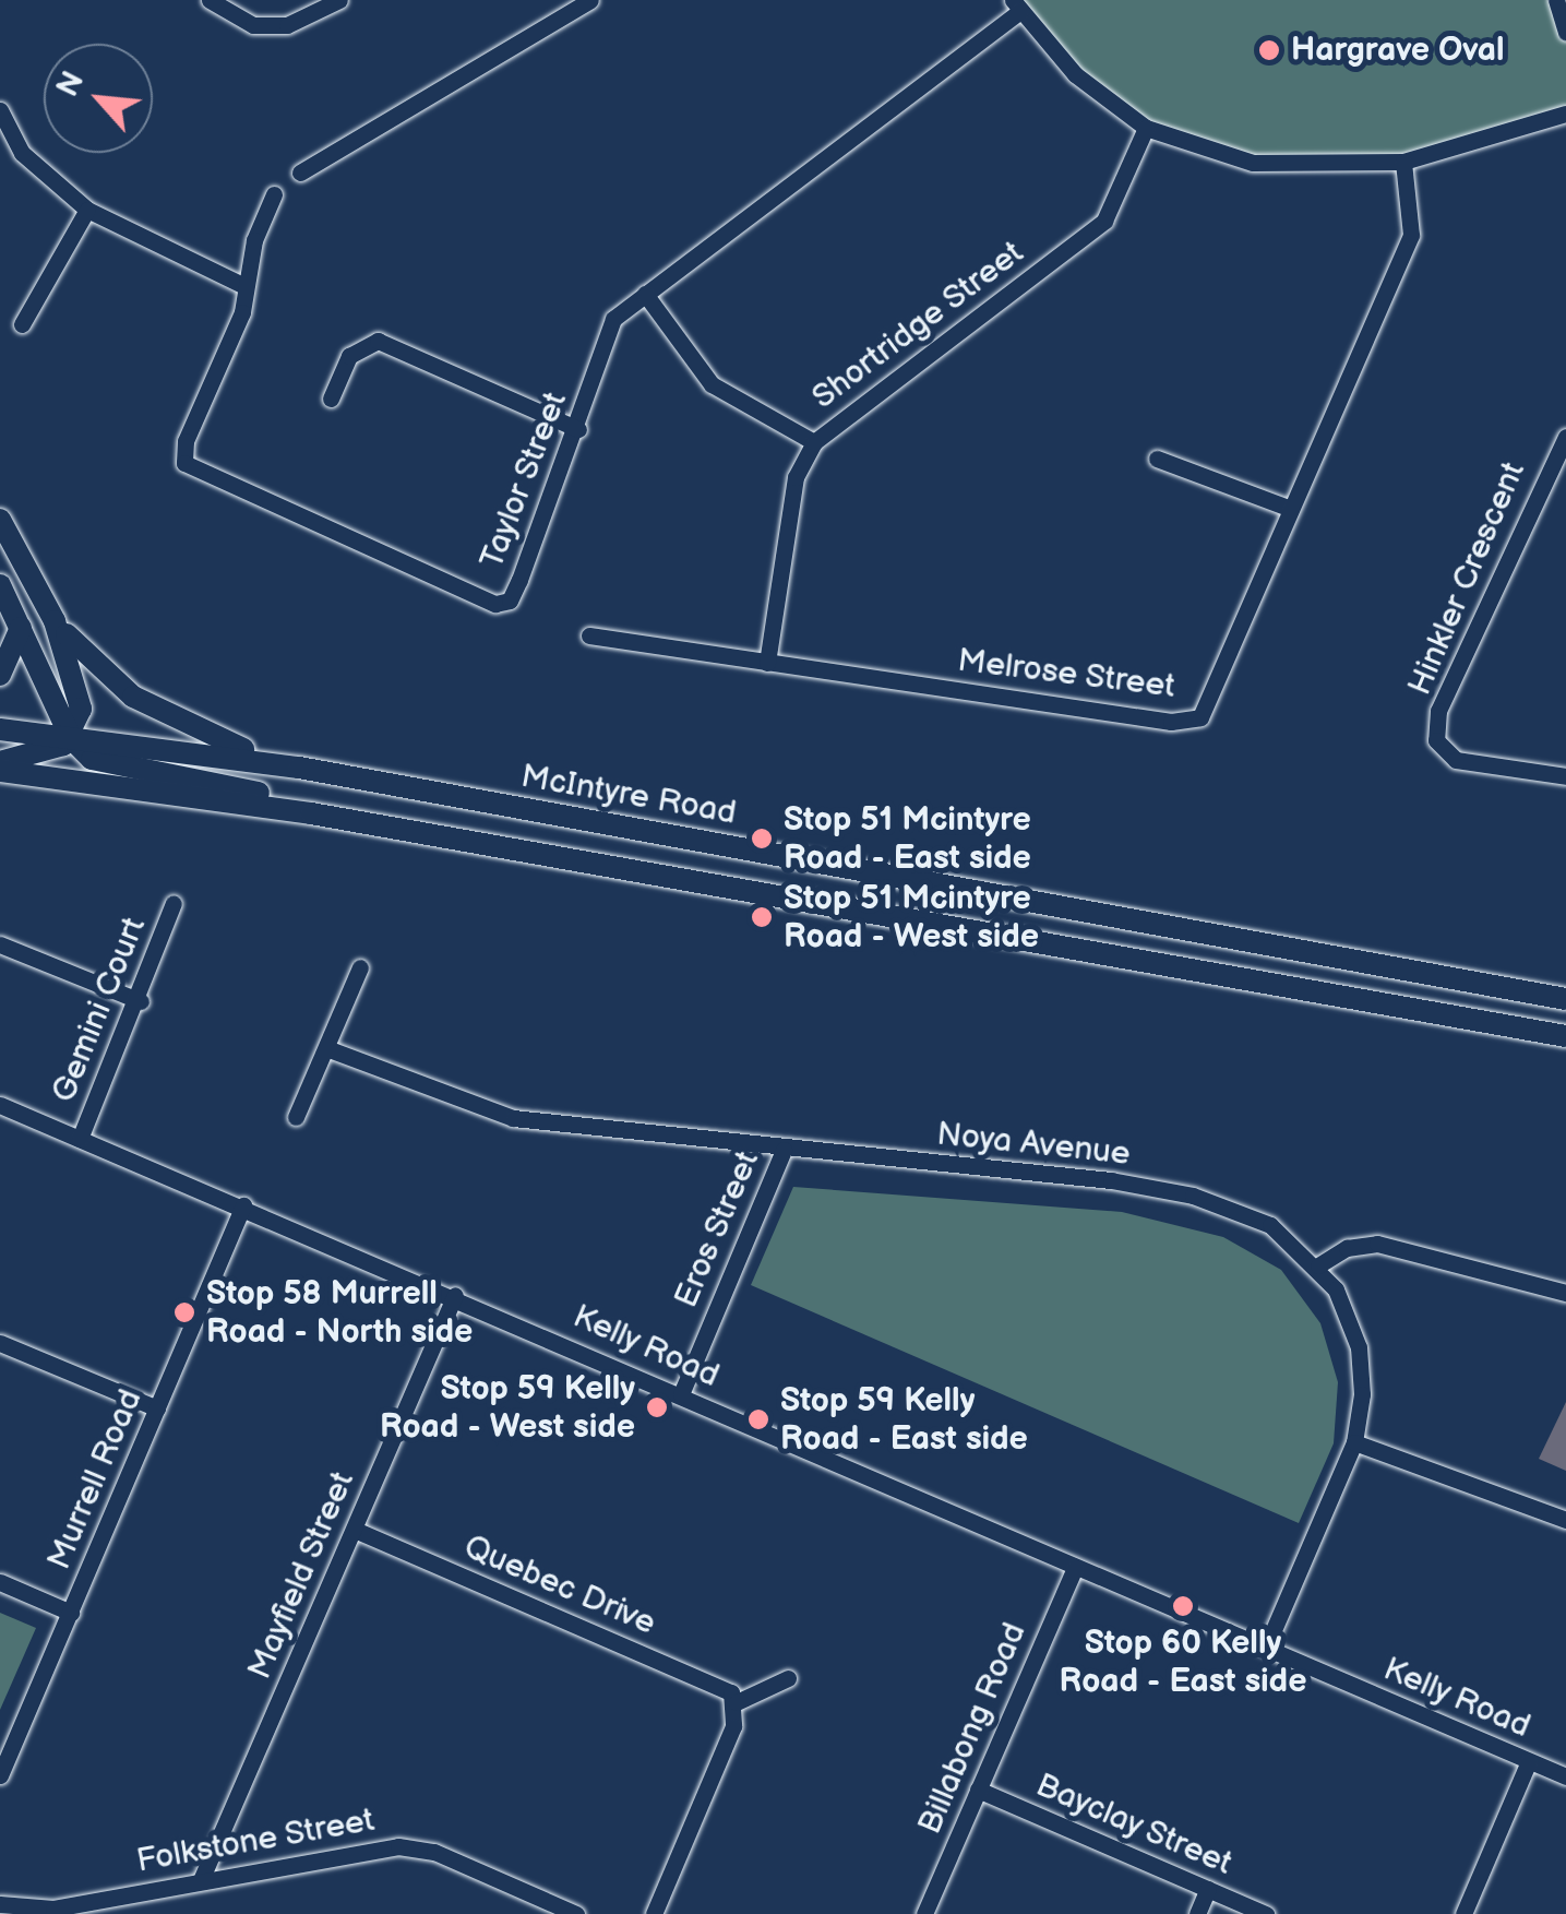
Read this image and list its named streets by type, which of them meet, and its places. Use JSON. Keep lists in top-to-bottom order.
{
  "streets": {
    "main road": ["McIntyre Road"],
    "street": [
      "Shortridge Street",
      "Taylor Street",
      "Hinkler Crescent",
      "Melrose Street",
      "Gemini Court",
      "Noya Avenue",
      "Eros Street",
      "Kelly Road",
      "Murrell Road",
      "Mayfield Street",
      "Quebec Drive",
      "Billabong Road",
      "Bayclay Street",
      "Folkstone Street"
    ]
  },
  "crossings": [
    ["Shortridge Street", "Melrose Street"],
    ["Gemini Court", "Kelly Road"],
    ["Noya Avenue", "Eros Street"],
    ["Noya Avenue", "Kelly Road"],
    ["Eros Street", "Kelly Road"],
    ["Kelly Road", "Murrell Road"],
    ["Kelly Road", "Mayfield Street"],
    ["Kelly Road", "Billabong Road"],
    ["Mayfield Street", "Quebec Drive"],
    ["Mayfield Street", "Folkstone Street"],
    ["Billabong Road", "Bayclay Street"]
  ],
  "places": [
    "Hargrave Oval",
    "Stop 51 Mcintyre Road - East side",
    "Stop 51 Mcintyre Road - West side",
    "Stop 58 Murrell Road - North side",
    "Stop 59 Kelly Road - West side",
    "Stop 59 Kelly Road - East side",
    "Stop 60 Kelly Road - East side"
  ],
  "north": "top left"
}
